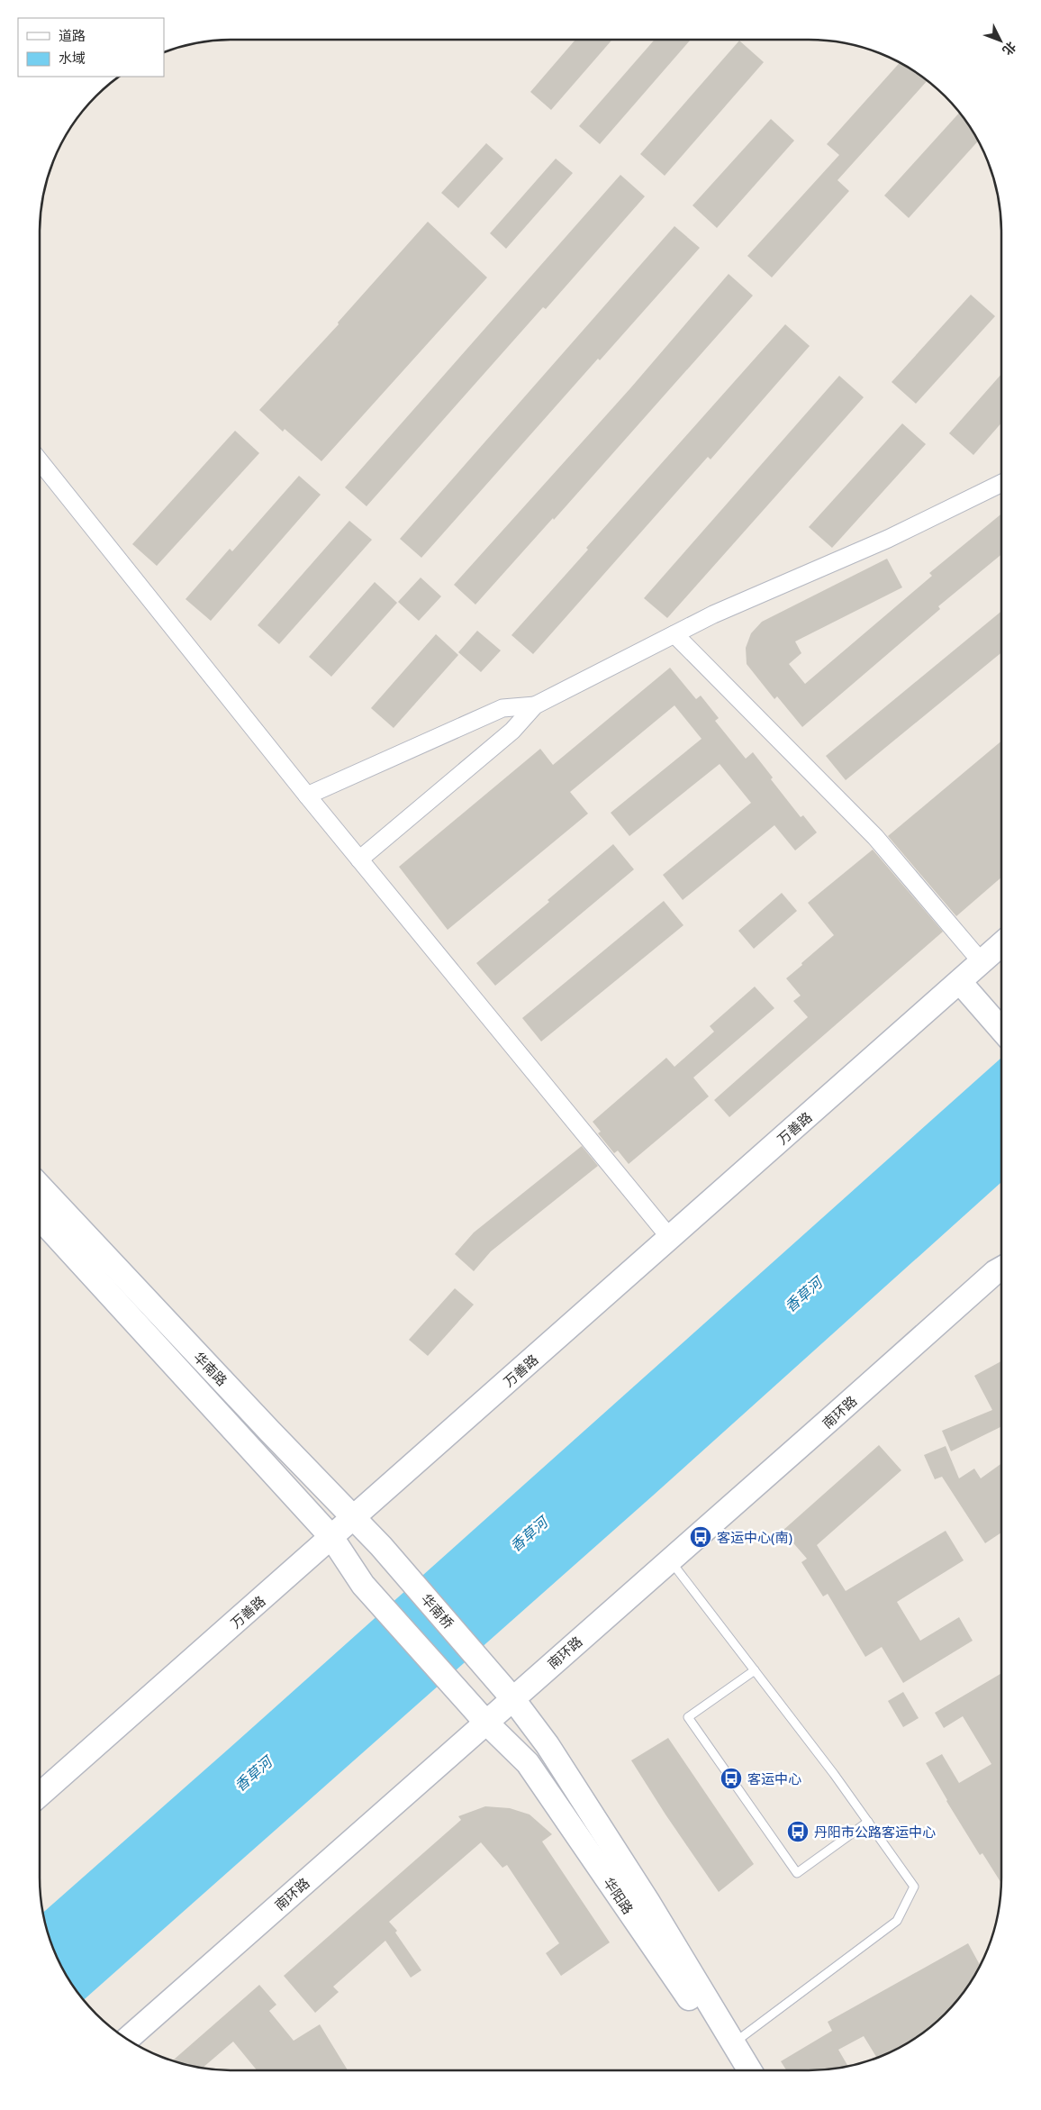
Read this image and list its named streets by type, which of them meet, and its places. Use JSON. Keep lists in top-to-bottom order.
{
  "streets": {
    "main road": [
      "万善路",
      "华南路",
      "南环路",
      "华南桥",
      "华阳路"
    ]
  },
  "crossings": [
    ["万善路", "华南路"],
    ["华南路", "南环路"],
    ["华南路", "华南桥"],
    ["华南路", "华阳路"],
    ["南环路", "华南桥"],
    ["南环路", "华阳路"]
  ],
  "water": ["香草河"],
  "places": {
    "bus stop": ["客运中心(南)", "客运中心", "丹阳市公路客运中心"]
  },
  "legend": ["道路", "水域"],
  "north": "bottom right"
}
